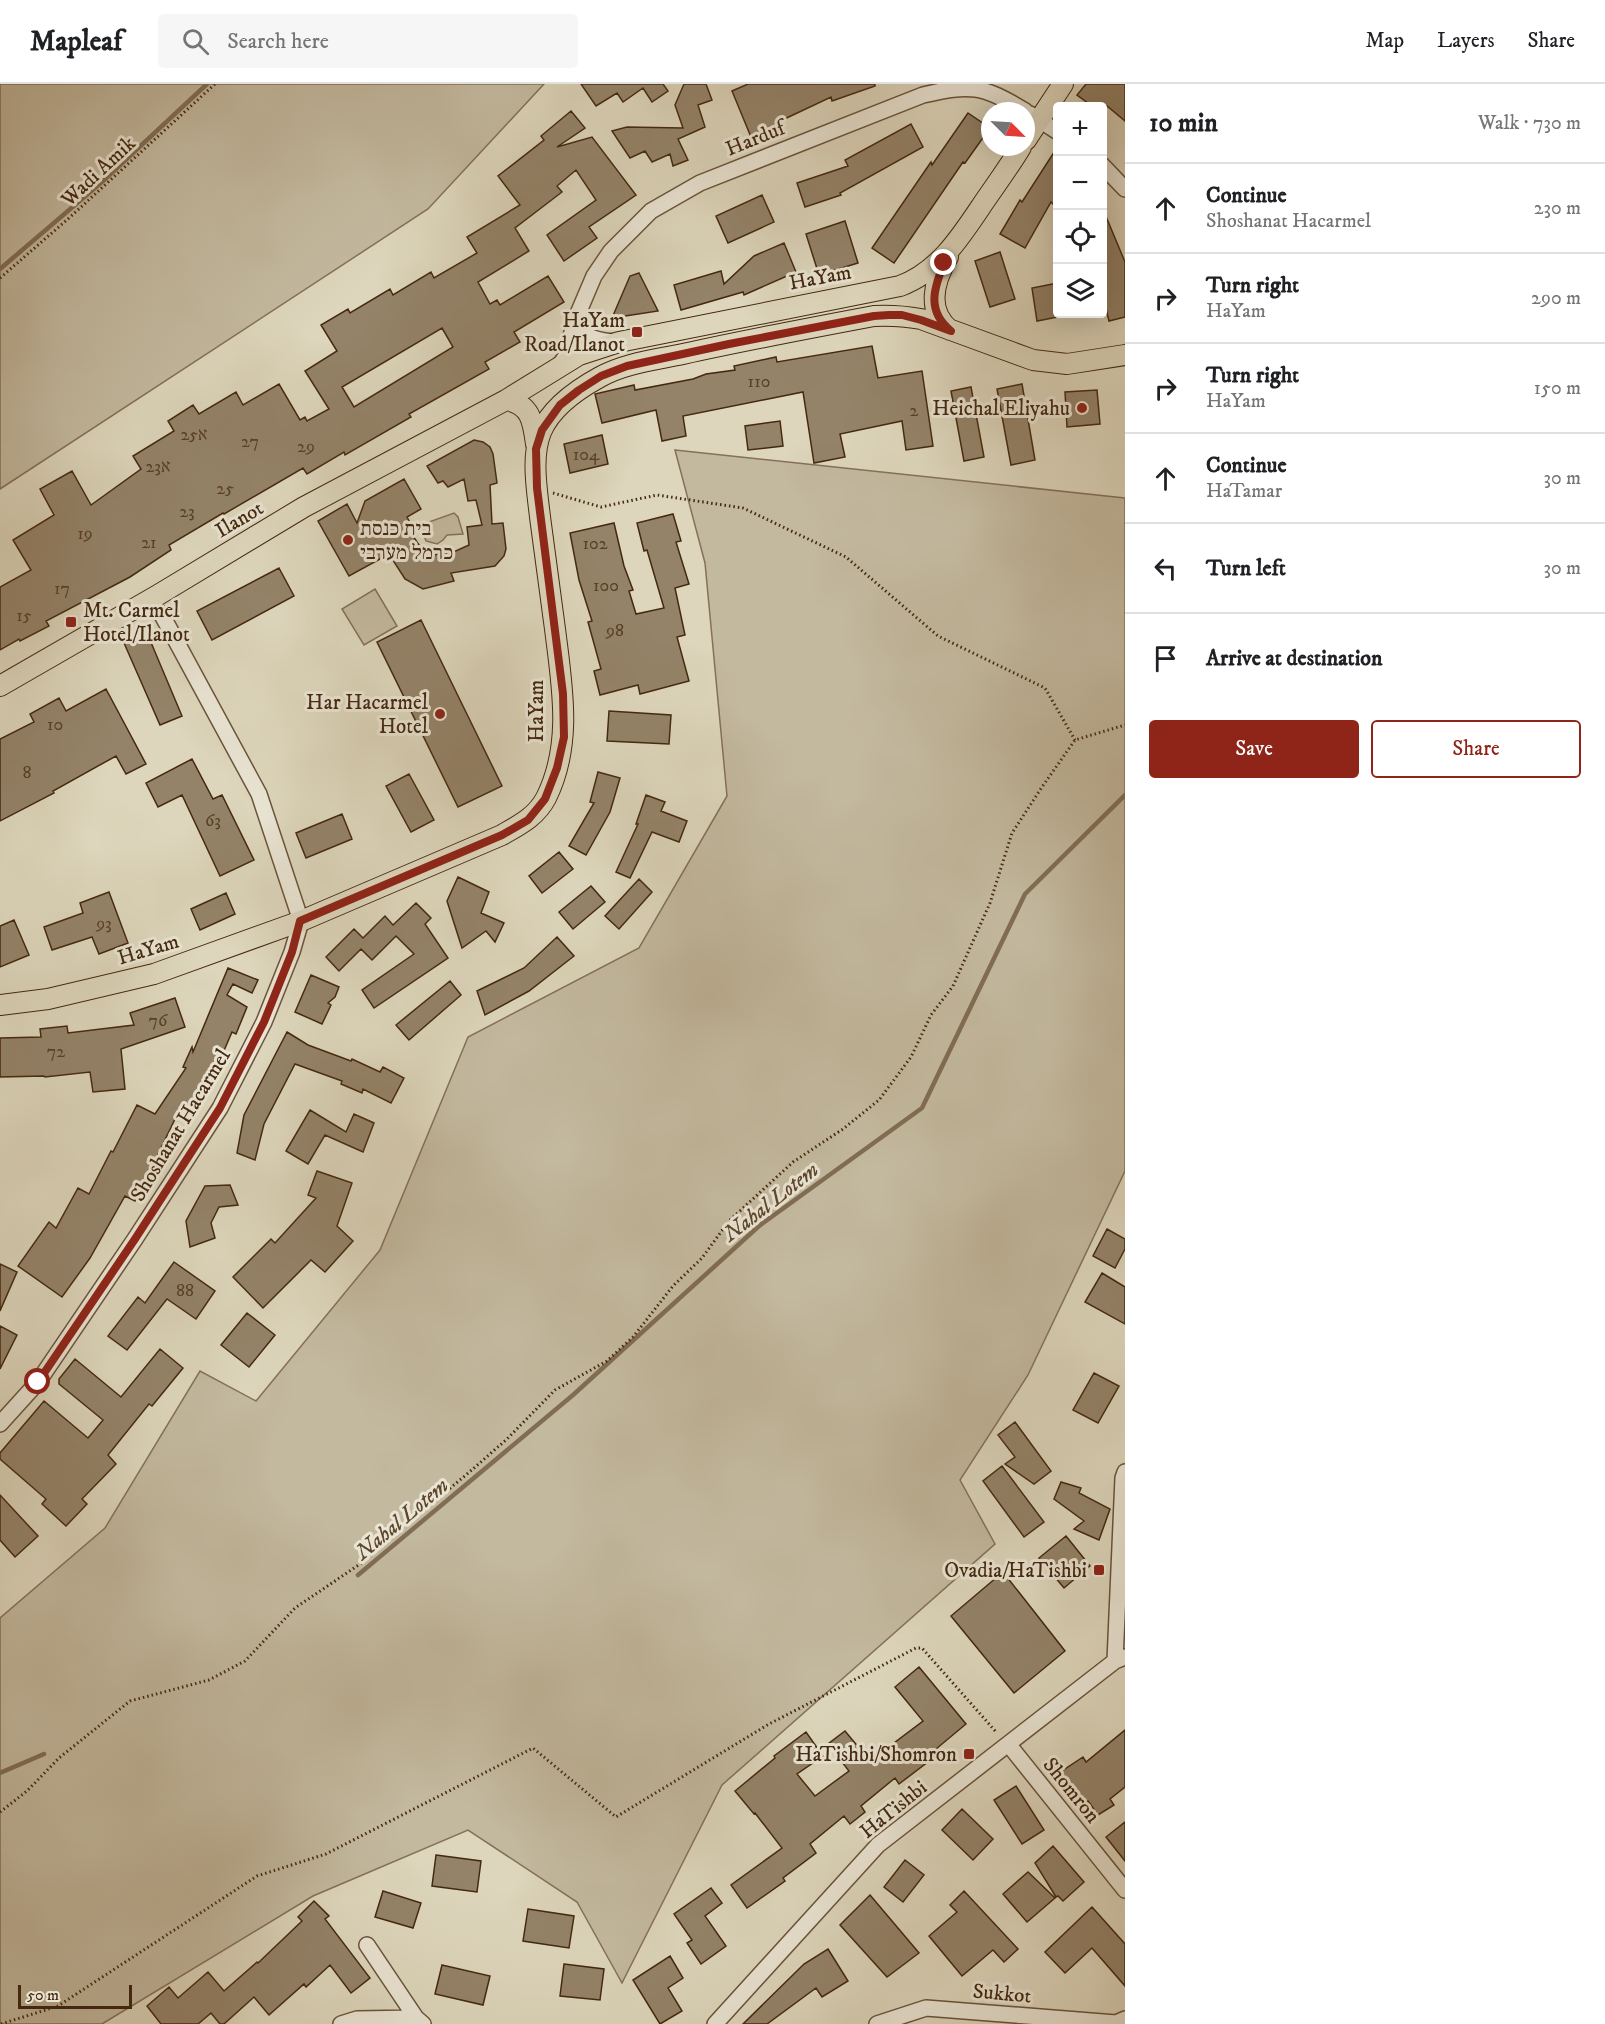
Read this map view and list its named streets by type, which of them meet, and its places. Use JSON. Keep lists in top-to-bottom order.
{
  "streets": {
    "main road": ["HaYam", "Ilanot"],
    "street": [
      "Harduf",
      "Shoshanat Hacarmel",
      "Shomron",
      "HaTishbi",
      "Sukkot"
    ],
    "path": ["Wadi Amik"]
  },
  "crossings": [
    ["Harduf", "HaYam"],
    ["HaYam", "Ilanot"],
    ["HaYam", "Shoshanat Hacarmel"],
    ["Shomron", "HaTishbi"]
  ],
  "water": ["Nahal Lotem"],
  "places": {
    "transit": [
      "HaYam Road/Ilanot",
      "Mt. Carmel Hotel/Ilanot",
      "Ovadia/HaTishbi",
      "HaTishbi/Shomron"
    ],
    "other": ["Heichal Eliyahu", "בית כנסת כרמל מערבי", "Har Hacarmel Hotel"]
  },
  "house_numbers": [
    "110",
    "2",
    "25א",
    "27",
    "29",
    "104",
    "23א",
    "25",
    "23",
    "19",
    "21",
    "102",
    "100",
    "17",
    "15",
    "98",
    "10",
    "8",
    "63",
    "93",
    "76",
    "72",
    "88"
  ],
  "scale_bar": "50 m",
  "north": "bottom right",
  "page": {
    "header": "Mapleaf",
    "search": "Search here",
    "nav": ["Map", "Layers", "Share"],
    "heading": ["10 min", "Walk · 730 m"],
    "map_buttons": ["+", "−"],
    "list": [
      ["Continue", "Shoshanat Hacarmel", "230 m"],
      ["Turn right", "HaYam", "290 m"],
      ["Turn right", "HaYam", "150 m"],
      ["Continue", "HaTamar", "30 m"],
      ["Turn left", "30 m"],
      "Arrive at destination"
    ],
    "buttons": ["Save", "Share"],
    "scale": "50 m"
  }
}
